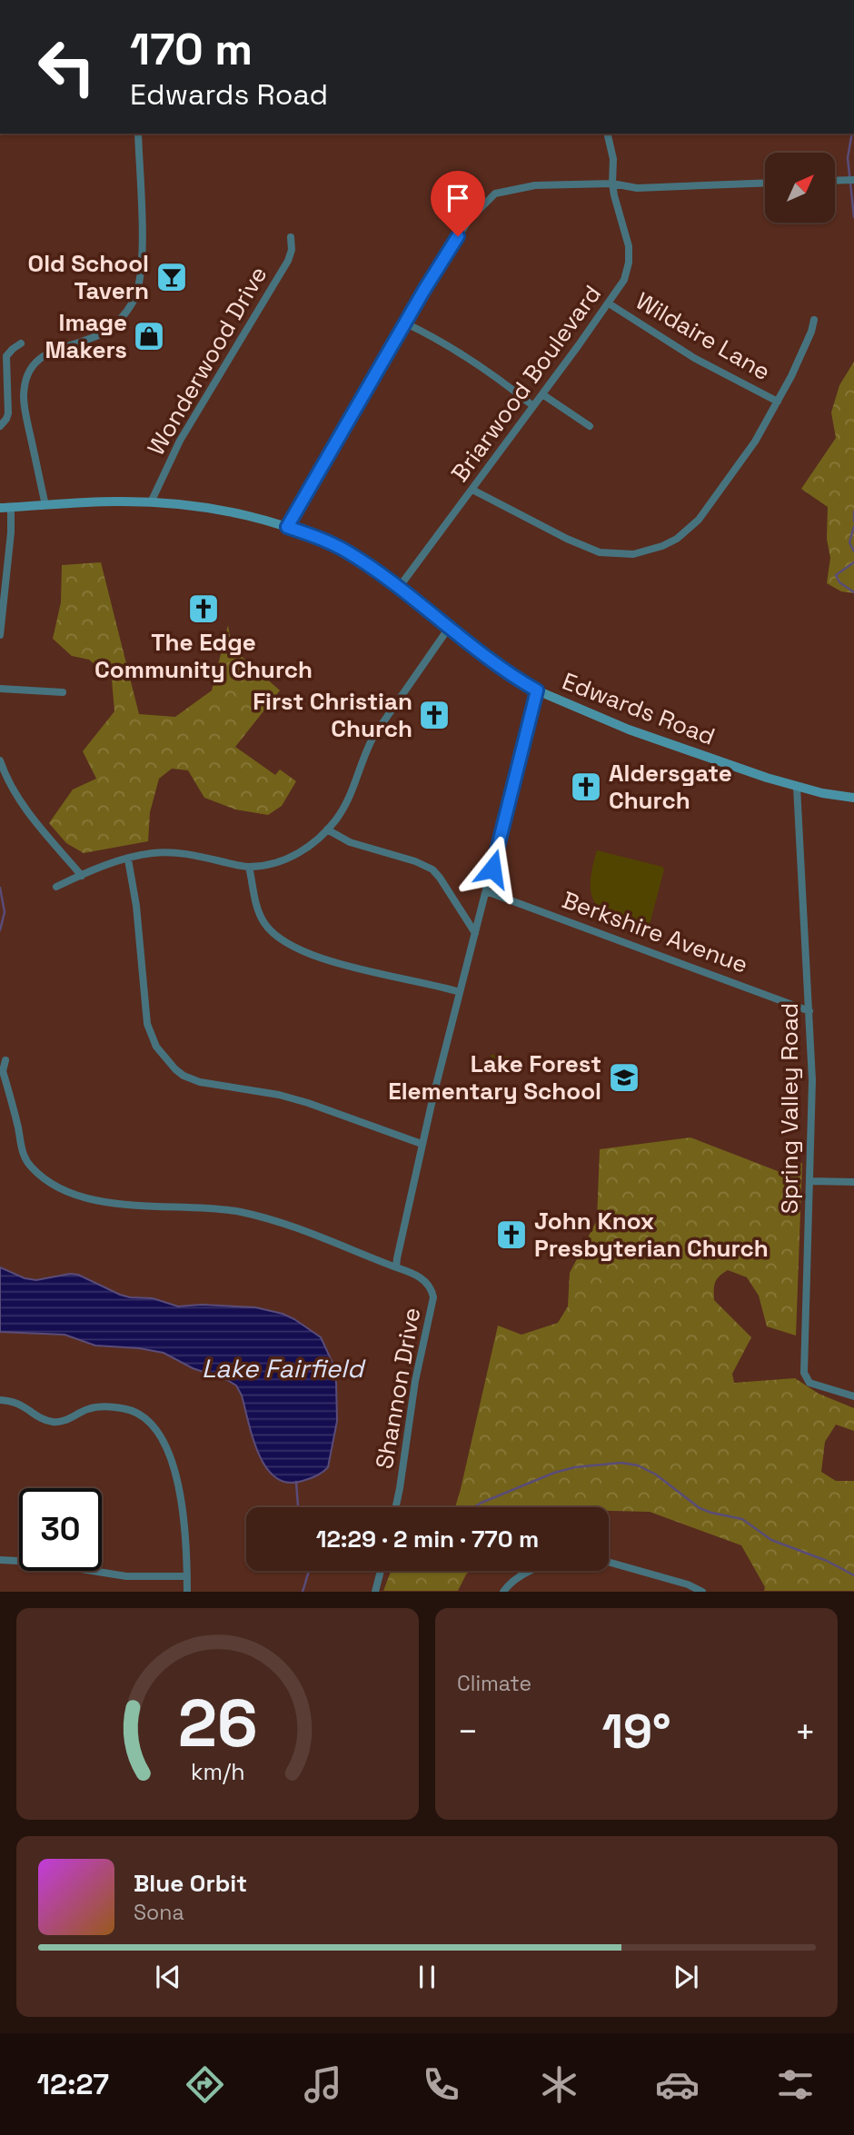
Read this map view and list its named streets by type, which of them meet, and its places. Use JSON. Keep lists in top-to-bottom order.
{
  "streets": {
    "street": [
      "Wildaire Lane",
      "Wonderwood Drive",
      "Briarwood Boulevard",
      "Edwards Road",
      "Berkshire Avenue",
      "Spring Valley Road",
      "Shannon Drive"
    ]
  },
  "crossings": [
    ["Wildaire Lane", "Briarwood Boulevard"],
    ["Wonderwood Drive", "Edwards Road"],
    ["Briarwood Boulevard", "Edwards Road"],
    ["Edwards Road", "Spring Valley Road"],
    ["Berkshire Avenue", "Spring Valley Road"]
  ],
  "water": ["Lake Fairfield"],
  "places": {
    "bar": ["Old School Tavern"],
    "shop": ["Image Makers"],
    "church": [
      "The Edge Community Church",
      "First Christian Church",
      "Aldersgate Church",
      "John Knox Presbyterian Church"
    ],
    "school or university": ["Lake Forest Elementary School"]
  },
  "north": "top right",
  "page": {
    "turn": ["170 m", "Edwards Road"],
    "limit": "30",
    "trip": "12:29 · 2 min · 770 m",
    "tile": "Climate",
    "heat": ["−", "19°", "+"],
    "song": ["Blue Orbit", "Sona"],
    "tabs": "12:27",
    "gauge": ["26", "km/h"]
  }
}
